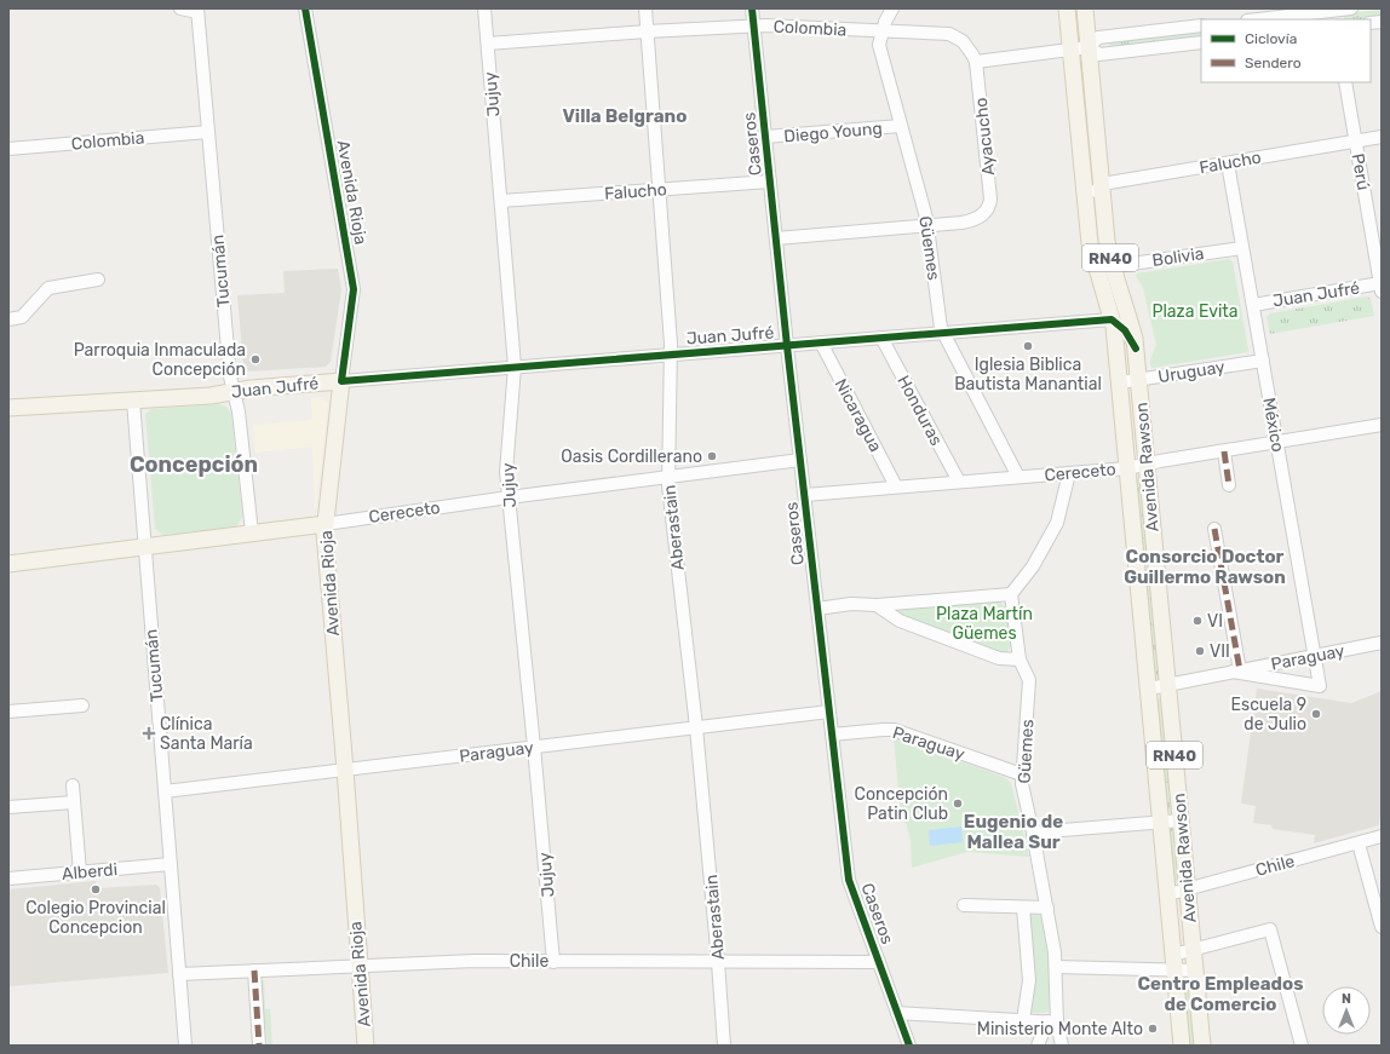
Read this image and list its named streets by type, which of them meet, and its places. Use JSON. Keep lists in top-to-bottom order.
{
  "streets": {
    "main road": [
      "Avenida Rioja",
      "RN40",
      "Juan Jufré",
      "Avenida Rawson",
      "Cereceto"
    ],
    "street": [
      "Colombia",
      "Jujuy",
      "Diego Young",
      "Ayacucho",
      "Caseros",
      "Falucho",
      "Perú",
      "Güemes",
      "Bolivia",
      "Tucumán",
      "Uruguay",
      "Honduras",
      "Nicaragua",
      "México",
      "Aberastain",
      "Paraguay",
      "Chile",
      "Alberdi"
    ]
  },
  "crossings": [
    ["Colombia", "Jujuy"],
    ["Colombia", "Ayacucho"],
    ["Colombia", "Caseros"],
    ["Colombia", "Güemes"],
    ["Colombia", "Tucumán"],
    ["Colombia", "Aberastain"],
    ["Jujuy", "Falucho"],
    ["Jujuy", "Juan Jufré"],
    ["Jujuy", "Cereceto"],
    ["Jujuy", "Paraguay"],
    ["Jujuy", "Chile"],
    ["Diego Young", "Caseros"],
    ["Diego Young", "Güemes"],
    ["Ayacucho", "Güemes"],
    ["Caseros", "Falucho"],
    ["Caseros", "Juan Jufré"],
    ["Caseros", "Cereceto"],
    ["Caseros", "Paraguay"],
    ["Caseros", "Chile"],
    ["Falucho", "Perú"],
    ["Falucho", "México"],
    ["Falucho", "Avenida Rawson"],
    ["Falucho", "Aberastain"],
    ["Perú", "Juan Jufré"],
    ["Avenida Rioja", "Juan Jufré"],
    ["Avenida Rioja", "Cereceto"],
    ["Avenida Rioja", "Paraguay"],
    ["Avenida Rioja", "Chile"],
    ["Güemes", "Juan Jufré"],
    ["Güemes", "Cereceto"],
    ["Güemes", "Paraguay"],
    ["Bolivia", "México"],
    ["Bolivia", "Avenida Rawson"],
    ["Tucumán", "Juan Jufré"],
    ["Tucumán", "Cereceto"],
    ["Tucumán", "Paraguay"],
    ["Tucumán", "Chile"],
    ["Tucumán", "Alberdi"],
    ["Juan Jufré", "Honduras"],
    ["Juan Jufré", "Nicaragua"],
    ["Juan Jufré", "México"],
    ["Juan Jufré", "Avenida Rawson"],
    ["Juan Jufré", "Aberastain"],
    ["Uruguay", "México"],
    ["Uruguay", "Avenida Rawson"],
    ["Honduras", "Cereceto"],
    ["Nicaragua", "Cereceto"],
    ["México", "Cereceto"],
    ["México", "Paraguay"],
    ["Avenida Rawson", "Cereceto"],
    ["Avenida Rawson", "Paraguay"],
    ["Avenida Rawson", "Chile"],
    ["Cereceto", "Aberastain"],
    ["Aberastain", "Paraguay"],
    ["Aberastain", "Chile"]
  ],
  "districts": [
    "Villa Belgrano",
    "Concepción",
    "Consorcio Doctor Guillermo Rawson",
    "Eugenio de Mallea Sur",
    "Centro Empleados de Comercio"
  ],
  "parks": ["Plaza Evita", "Plaza Martín Güemes"],
  "places": {
    "other": [
      "Iglesia Biblica Bautista Manantial",
      "Parroquia Inmaculada Concepción",
      "Oasis Cordillerano",
      "VI",
      "VII",
      "Escuela 9 de Julio",
      "Concepción Patin Club",
      "Colegio Provincial Concepcion",
      "Ministerio Monte Alto"
    ],
    "health": ["Clínica Santa María"]
  },
  "legend": ["Ciclovía", "Sendero"],
  "north": "top"
}
